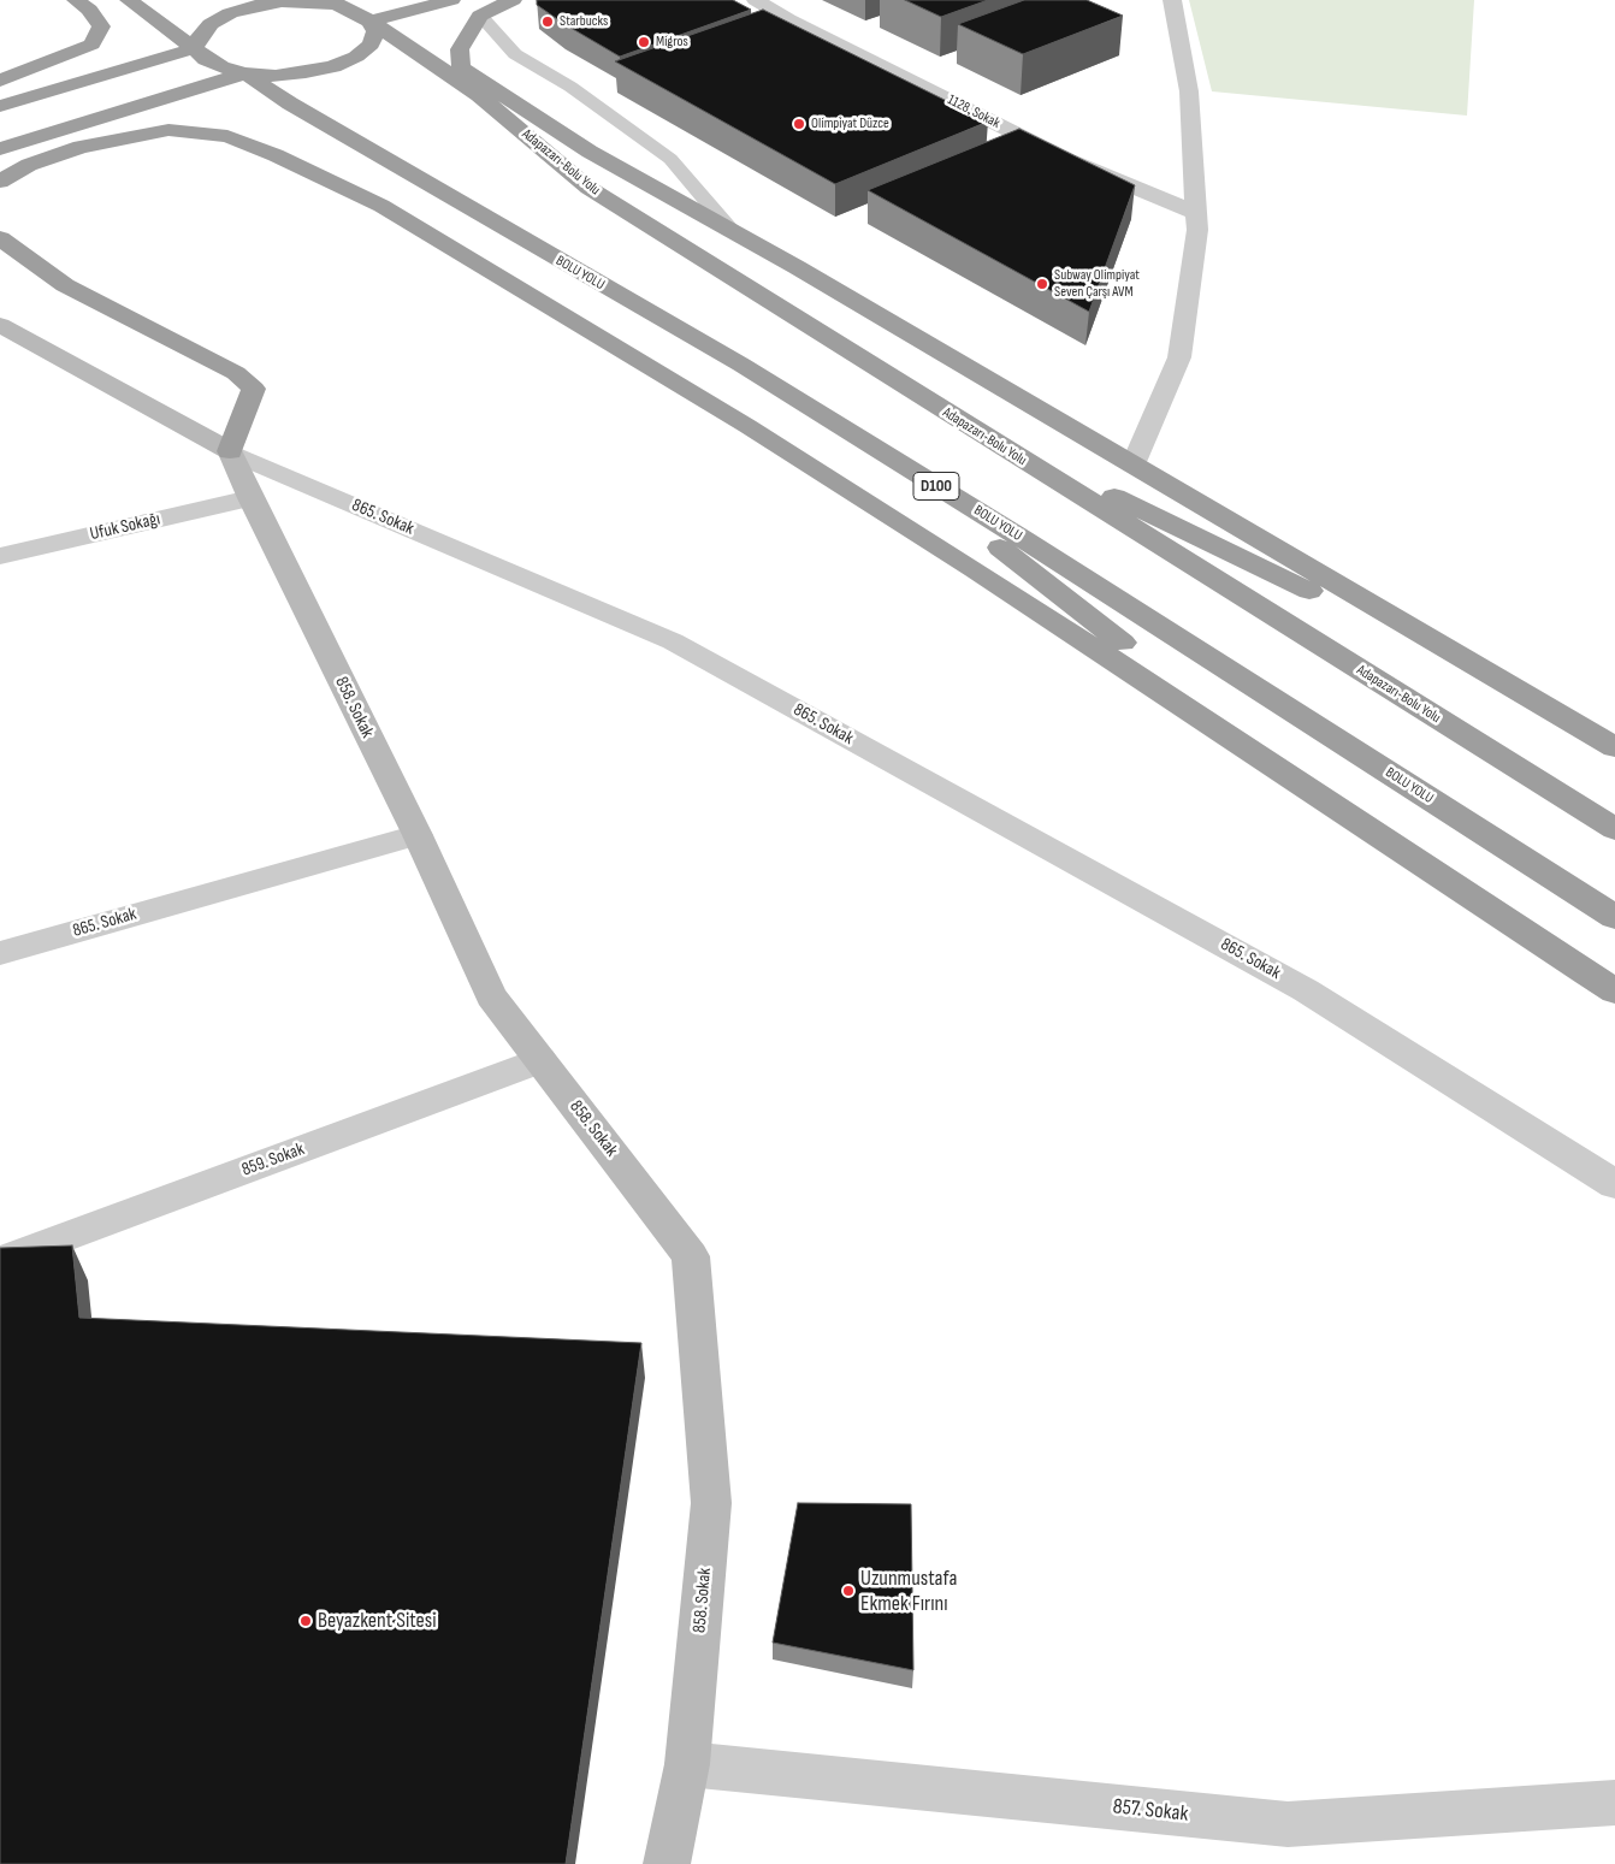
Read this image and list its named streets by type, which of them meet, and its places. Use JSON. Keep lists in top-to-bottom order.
{
  "streets": {
    "highway": ["Adapazarı-Bolu Yolu", "BOLU YOLU", "D100"],
    "main road": ["865. Sokak", "858. Sokak"],
    "street": [
      "1128. Sokak",
      "Ufuk Sokağı",
      "859. Sokak",
      "857. Sokak"
    ]
  },
  "crossings": [
    ["865. Sokak", "858. Sokak"],
    ["Ufuk Sokağı", "858. Sokak"],
    ["858. Sokak", "859. Sokak"],
    ["858. Sokak", "857. Sokak"]
  ],
  "places": [
    "Starbucks",
    "Migros",
    "Olimpiyat Düzce",
    "Subway Olimpiyat Seven Çarşı AVM",
    "Uzunmustafa Ekmek Fırını",
    "Beyazkent Sitesi"
  ]
}
